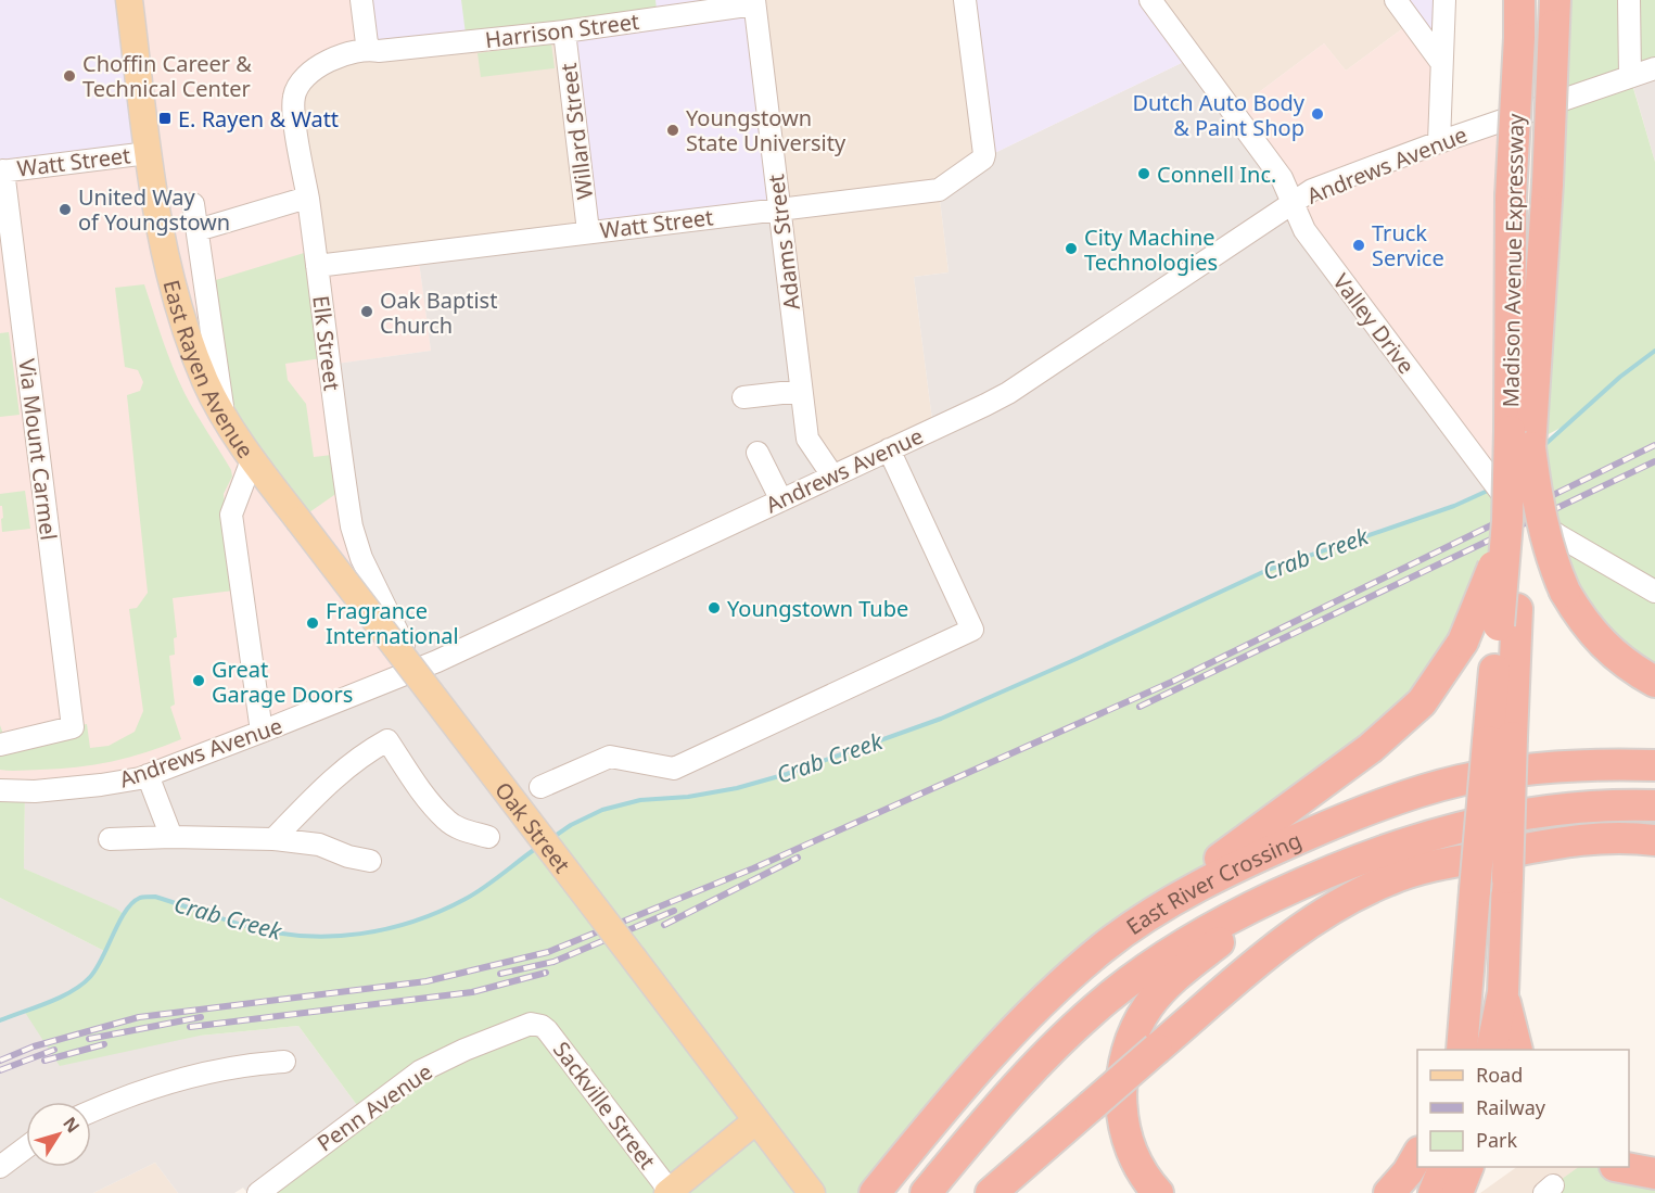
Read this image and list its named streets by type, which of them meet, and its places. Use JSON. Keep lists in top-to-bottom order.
{
  "streets": {
    "highway": ["Madison Avenue Expressway", "East River Crossing"],
    "main road": ["East Rayen Avenue", "Oak Street"],
    "street": [
      "Harrison Street",
      "Willard Street",
      "Watt Street",
      "Andrews Avenue",
      "Adams Street",
      "Valley Drive",
      "Elk Street",
      "Via Mount Carmel",
      "Sackville Street",
      "Penn Avenue"
    ]
  },
  "crossings": [
    ["Harrison Street", "Willard Street"],
    ["Harrison Street", "Adams Street"],
    ["Harrison Street", "Elk Street"],
    ["Willard Street", "Watt Street"],
    ["Watt Street", "Adams Street"],
    ["Watt Street", "Elk Street"],
    ["Watt Street", "East Rayen Avenue"],
    ["Watt Street", "Via Mount Carmel"],
    ["Andrews Avenue", "Adams Street"],
    ["Andrews Avenue", "Valley Drive"],
    ["Andrews Avenue", "Elk Street"],
    ["Andrews Avenue", "East Rayen Avenue"],
    ["Madison Avenue Expressway", "Valley Drive"],
    ["East Rayen Avenue", "Oak Street"],
    ["Sackville Street", "Penn Avenue"]
  ],
  "water": ["Crab Creek"],
  "places": {
    "other": [
      "Choffin Career & Technical Center",
      "Dutch Auto Body & Paint Shop",
      "Youngstown State University",
      "Connell Inc.",
      "United Way of Youngstown",
      "Truck Service",
      "City Machine Technologies",
      "Oak Baptist Church",
      "Youngstown Tube",
      "Fragrance International",
      "Great Garage Doors"
    ],
    "transit": ["E. Rayen & Watt"]
  },
  "legend": ["Road", "Railway", "Park"],
  "north": "top right"
}
